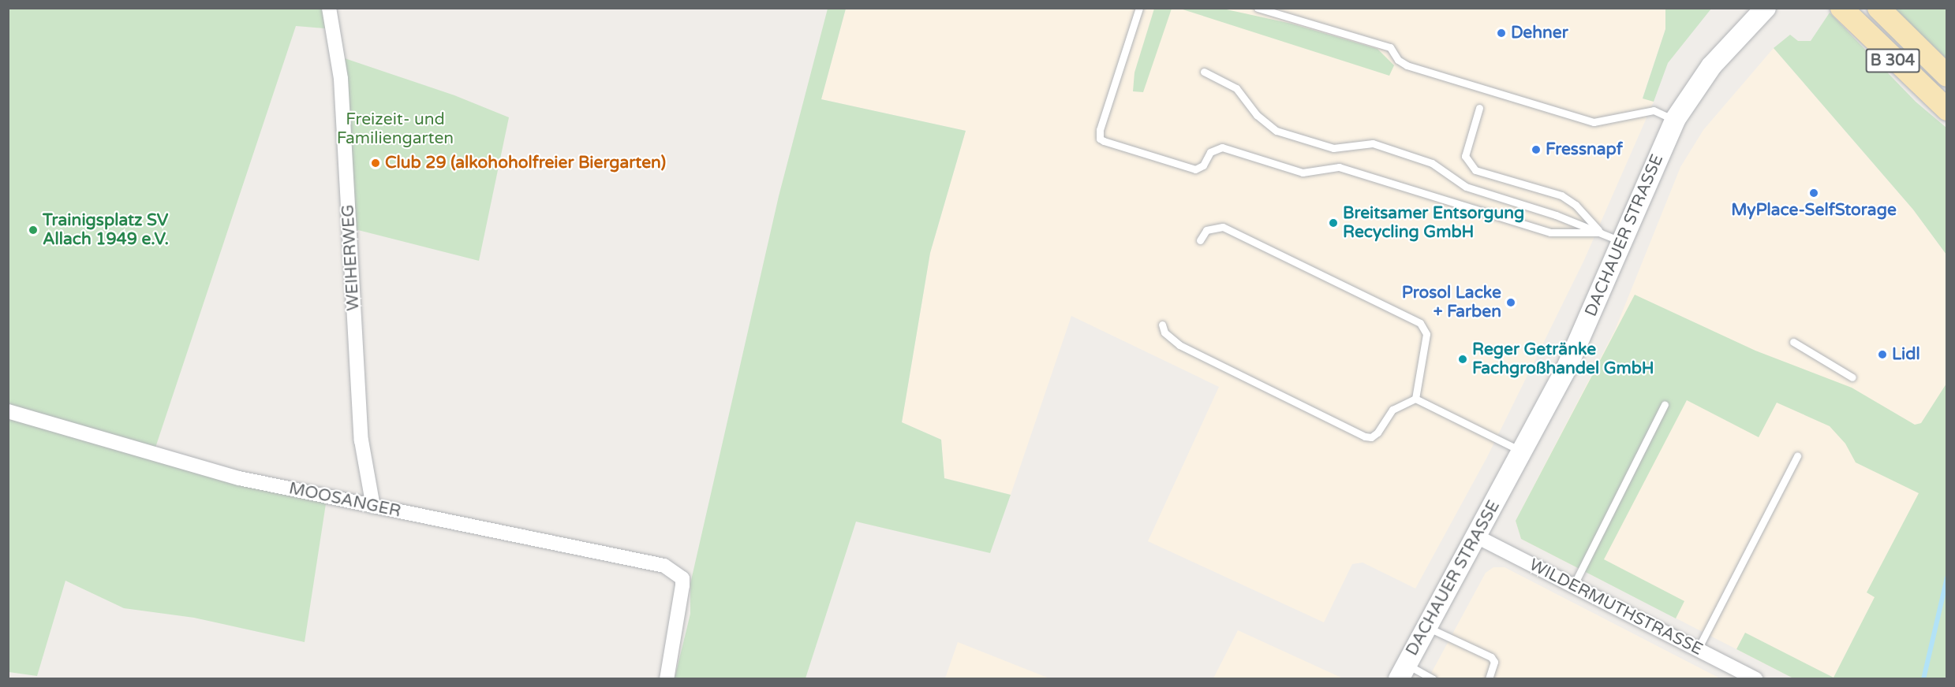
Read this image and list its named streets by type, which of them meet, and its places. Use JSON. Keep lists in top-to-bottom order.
{
  "streets": {
    "main road": ["B 304", "DACHAUER STRASSE"],
    "street": ["WEIHERWEG", "MOOSANGER", "WILDERMUTHSTRASSE"]
  },
  "crossings": [
    ["DACHAUER STRASSE", "WILDERMUTHSTRASSE"],
    ["WEIHERWEG", "MOOSANGER"]
  ],
  "parks": ["Freizeit- und Familiengarten"],
  "places": [
    "Dehner",
    "Fressnapf",
    "Club 29 (alkohoholfreier Biergarten)",
    "MyPlace-SelfStorage",
    "Breitsamer Entsorgung Recycling GmbH",
    "Trainigsplatz SV Allach 1949 e.V.",
    "Prosol Lacke + Farben",
    "Lidl",
    "Reger Getränke Fachgroßhandel GmbH"
  ]
}
